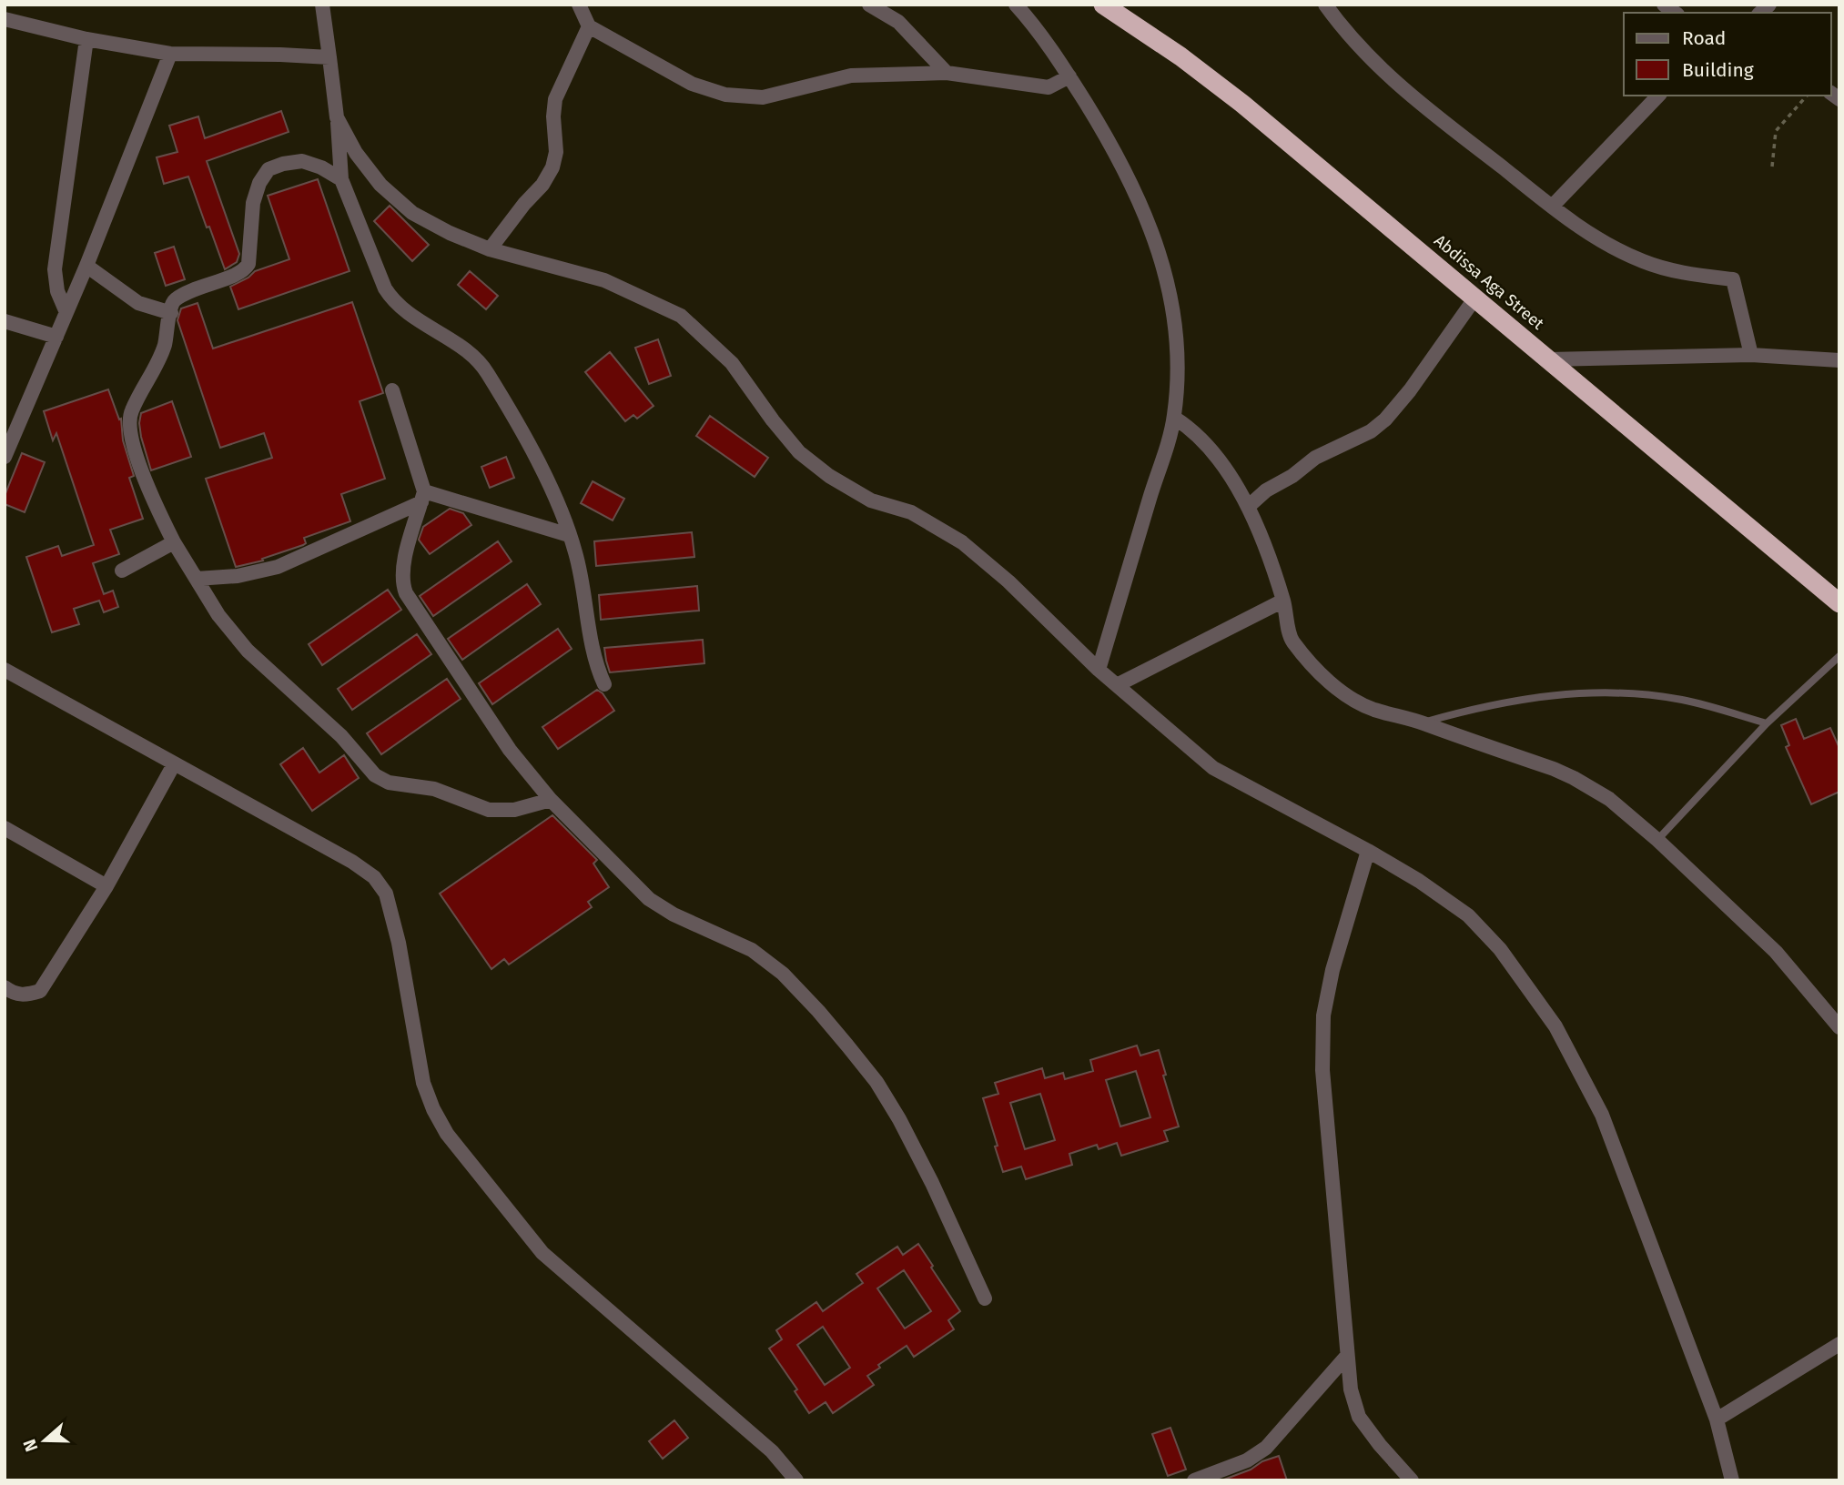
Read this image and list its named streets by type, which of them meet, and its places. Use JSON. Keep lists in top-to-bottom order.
{
  "streets": {
    "highway": ["Abdissa Aga Street"]
  },
  "legend": ["Road", "Building"],
  "north": "left"
}
